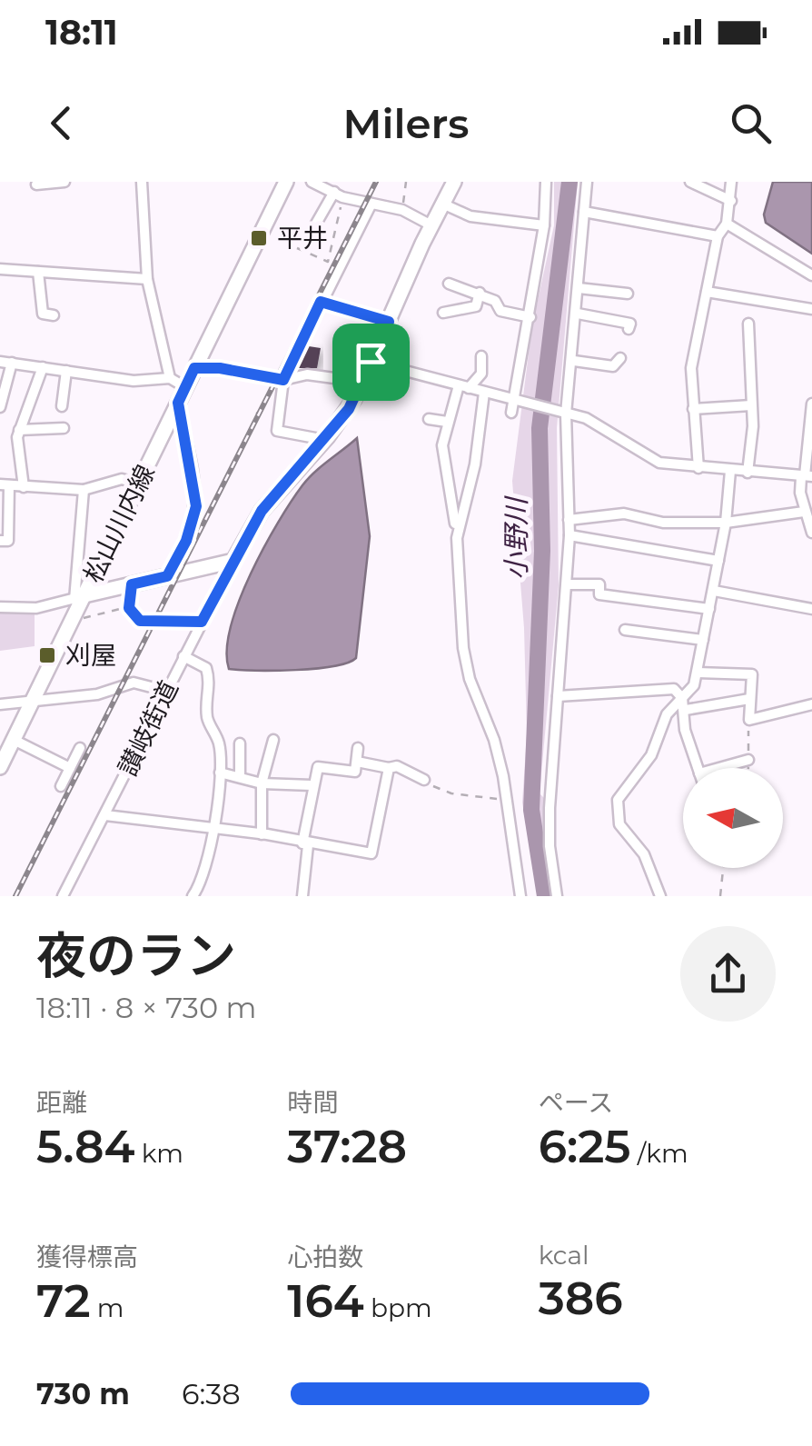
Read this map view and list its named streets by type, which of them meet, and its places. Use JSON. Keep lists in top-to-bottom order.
{
  "streets": {
    "main road": ["松山川内線"],
    "street": ["讃岐街道"]
  },
  "water": ["小野川"],
  "places": {
    "transit": ["平井", "刈屋"]
  },
  "north": "left",
  "page": {
    "status": "18:11",
    "header": "Milers",
    "heading": ["夜のラン", "18:11 · 8 × 730 m"],
    "stats": [
      ["距離", "5.84 km"],
      ["時間", "37:28"],
      ["ペース", "6:25 /km"],
      ["獲得標高", "72 m"],
      ["心拍数", "164 bpm"],
      ["kcal", "386"]
    ],
    "list": [
      {
        "name": "730 m",
        "note": "6:38"
      }
    ]
  }
}
